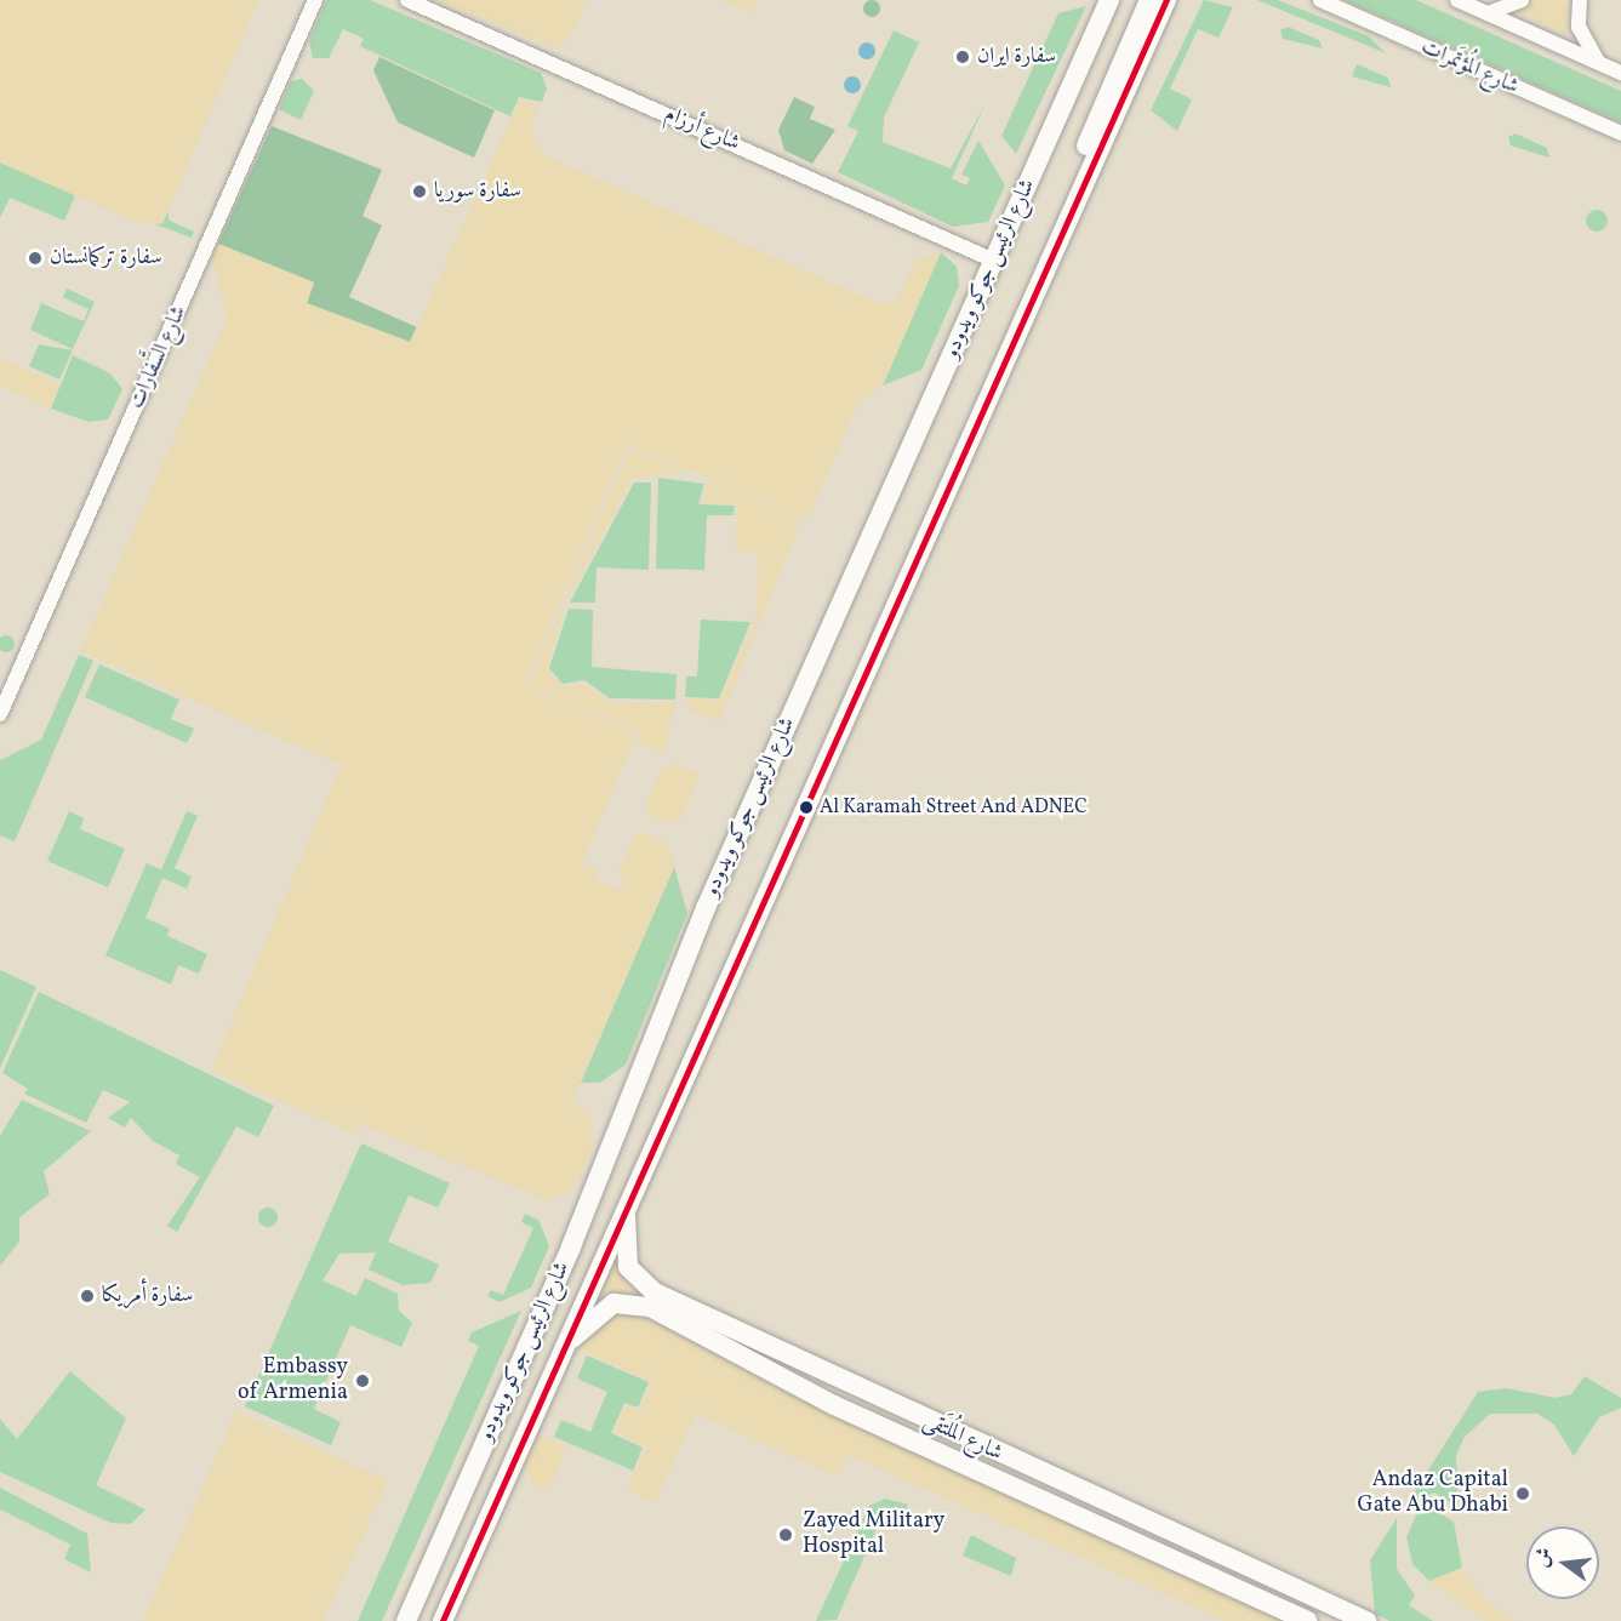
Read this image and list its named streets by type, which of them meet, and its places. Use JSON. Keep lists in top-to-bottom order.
{
  "streets": {
    "street": [
      "شارع المُؤتَمرات",
      "شارع أرزام",
      "شارع الرئيس جوكو ويدودو",
      "شارع السَّفارات",
      "شارع المُلتَقى"
    ]
  },
  "crossings": [
    ["شارع أرزام", "شارع الرئيس جوكو ويدودو"],
    ["شارع الرئيس جوكو ويدودو", "شارع المُلتَقى"]
  ],
  "places": [
    "سفارة ايران",
    "سفارة سوريا",
    "سفارة تركمانستان",
    "Al Karamah Street And ADNEC",
    "سفارة أمريكا",
    "Embassy of Armenia",
    "Andaz Capital Gate Abu Dhabi",
    "Zayed Military Hospital"
  ],
  "north": "left"
}
